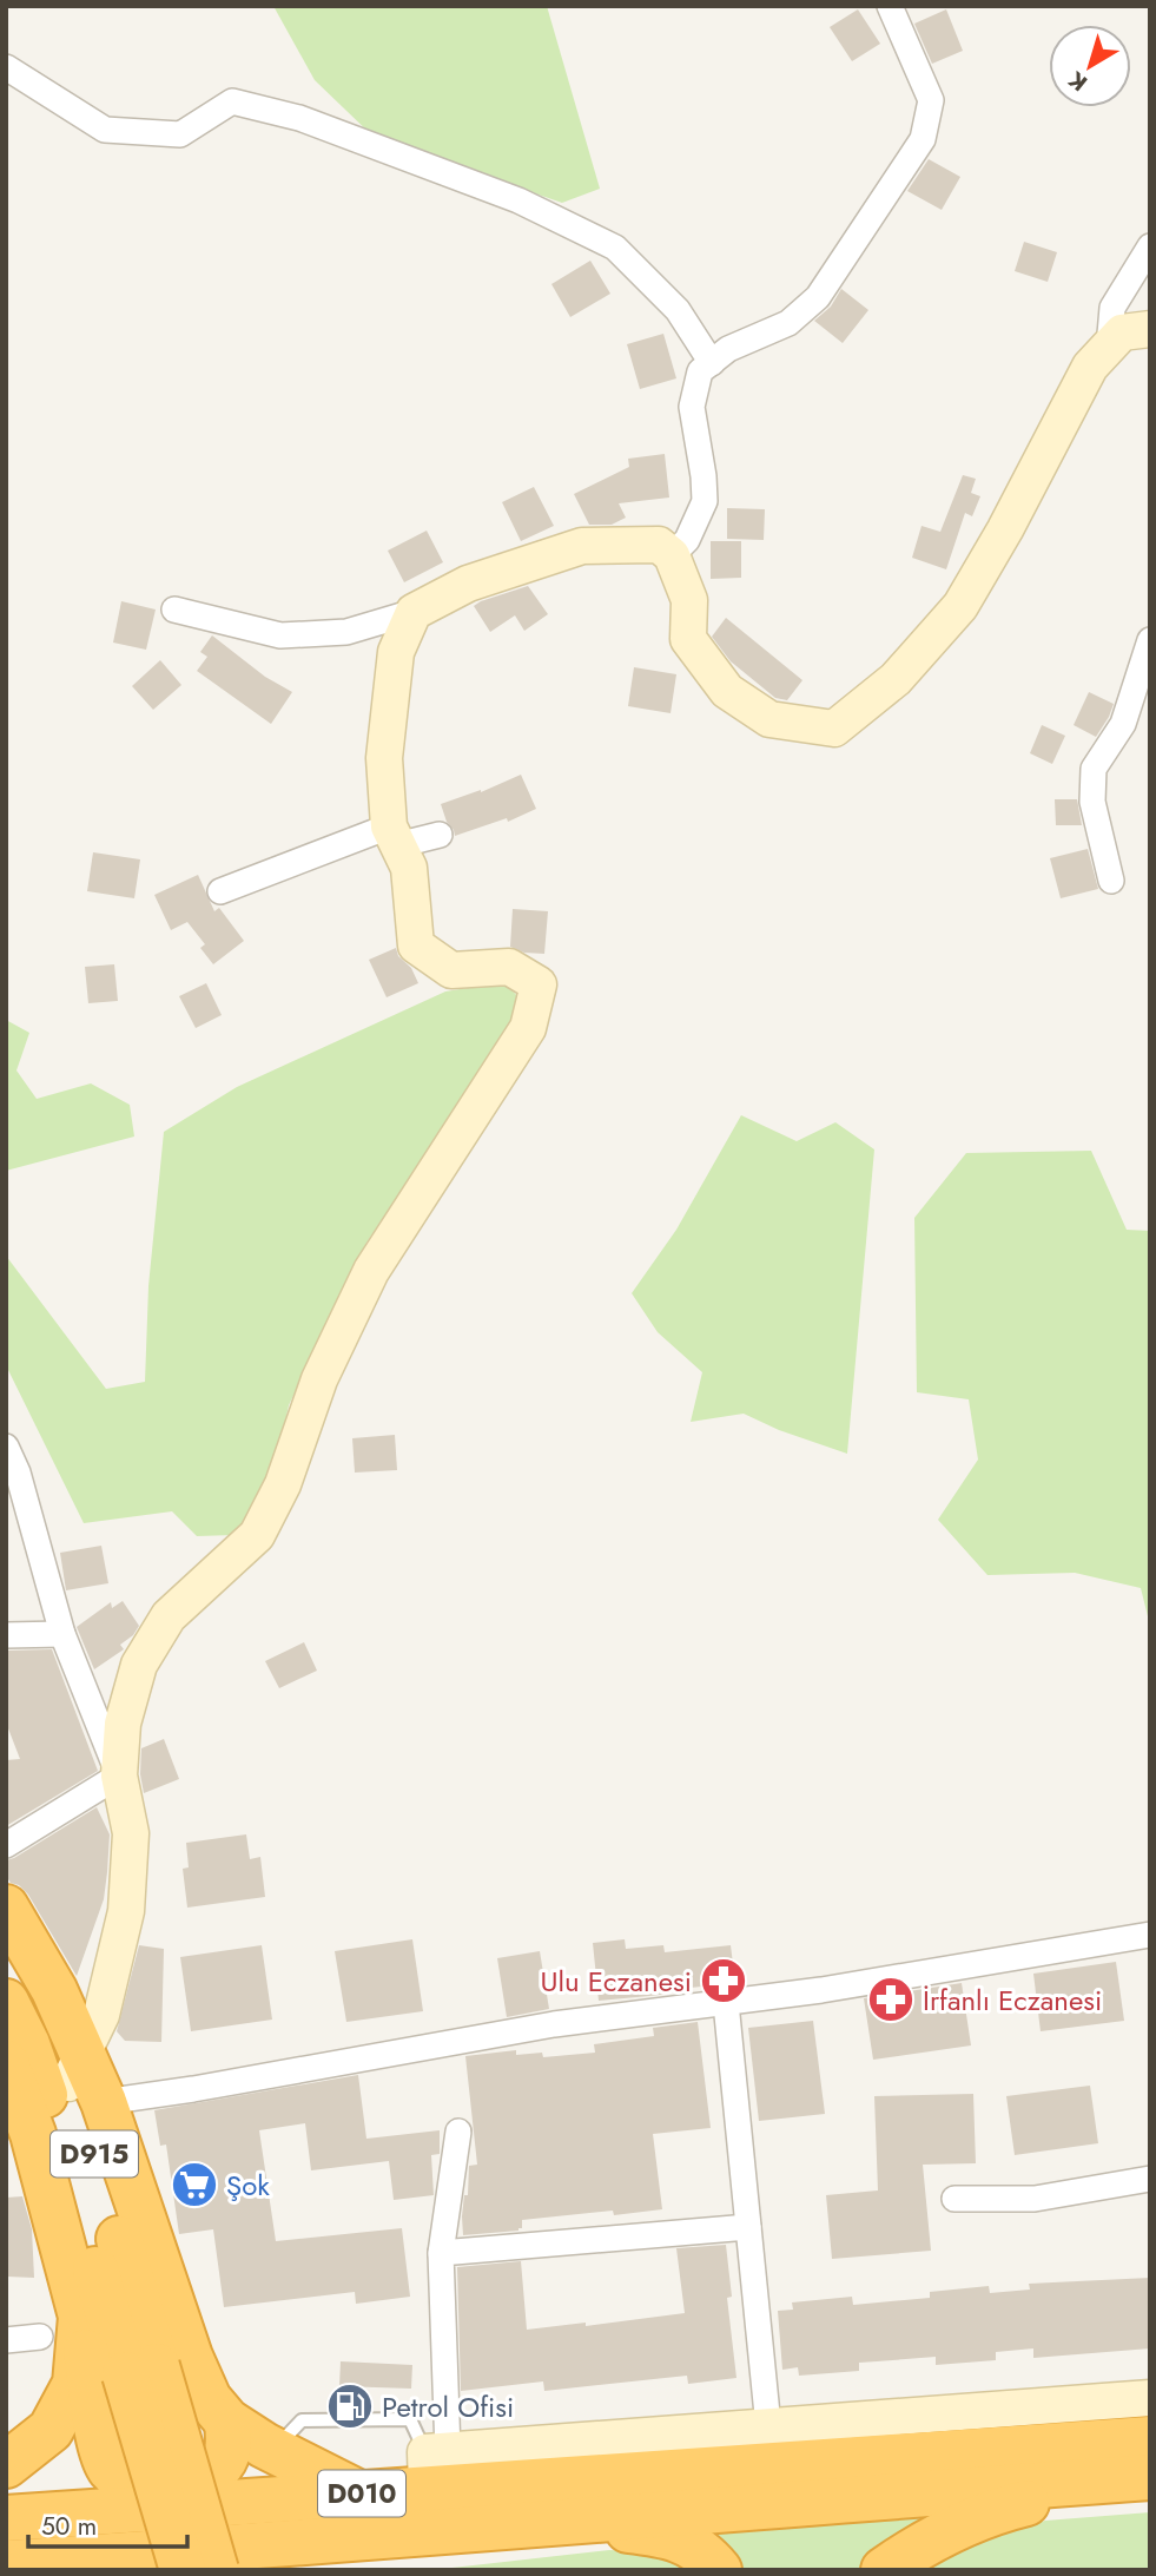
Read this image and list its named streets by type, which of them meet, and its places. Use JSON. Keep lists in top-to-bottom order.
{
  "streets": {
    "highway": ["D915", "D010"]
  },
  "places": {
    "pharmacy": ["Ulu Eczanesi", "İrfanlı Eczanesi"],
    "supermarket": ["Şok"],
    "fuel station": ["Petrol Ofisi"]
  },
  "scale_bar": "50 m",
  "north": "bottom left"
}
